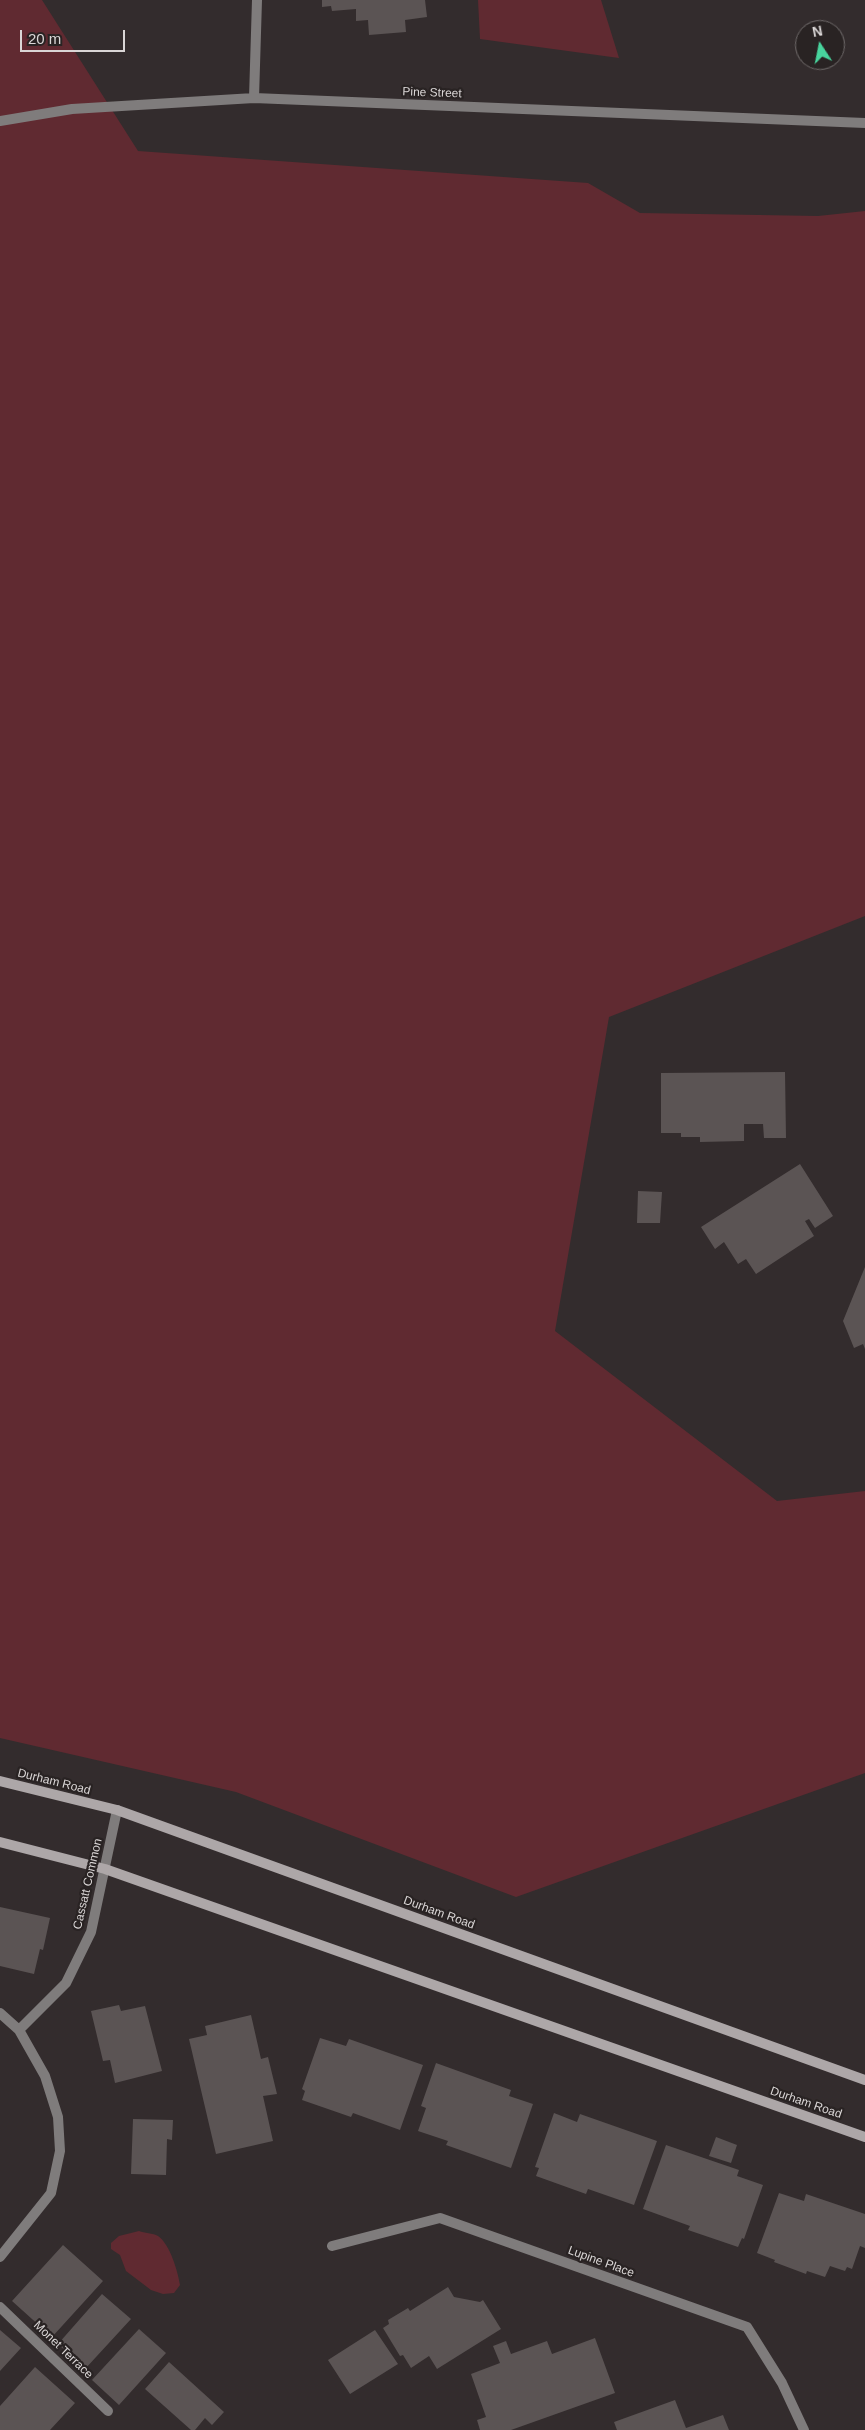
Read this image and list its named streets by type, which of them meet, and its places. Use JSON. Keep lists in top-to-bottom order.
{
  "streets": {
    "main road": ["Durham Road"],
    "street": [
      "Pine Street",
      "Cassatt Common",
      "Lupine Place",
      "Monet Terrace"
    ]
  },
  "crossings": [
    ["Durham Road", "Cassatt Common"]
  ],
  "scale_bar": "20 m",
  "north": "top"
}
